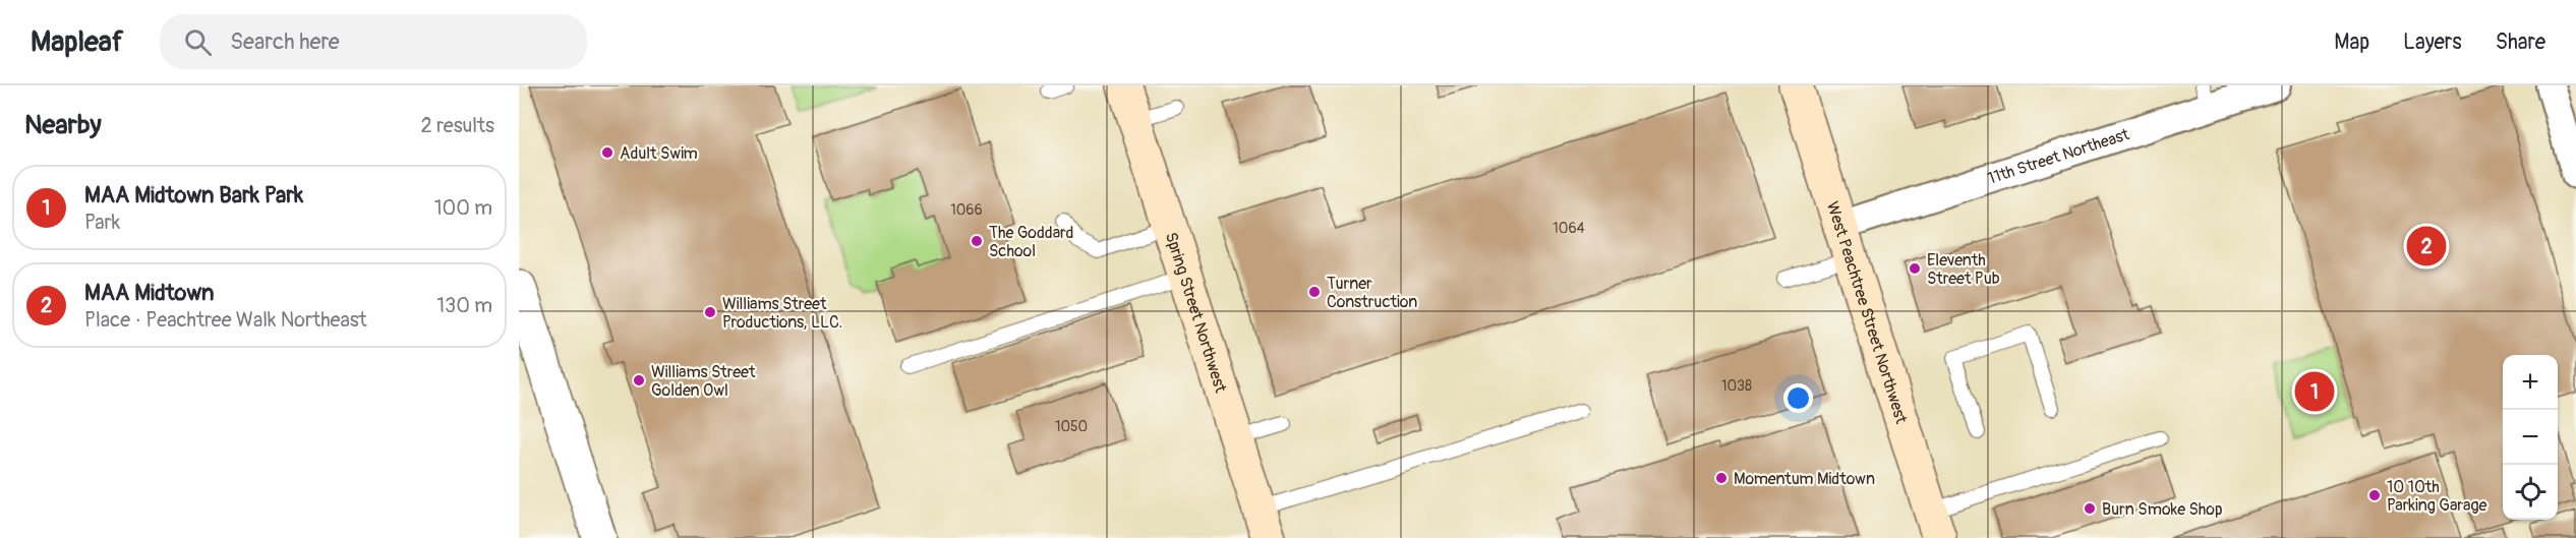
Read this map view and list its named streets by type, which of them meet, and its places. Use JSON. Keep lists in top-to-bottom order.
{
  "streets": {
    "main road": ["Spring Street Northwest", "West Peachtree Street Northwest"],
    "street": ["11th Street Northeast"]
  },
  "crossings": [
    ["11th Street Northeast", "West Peachtree Street Northwest"]
  ],
  "places": [
    "Adult Swim",
    "The Goddard School",
    "Eleventh Street Pub",
    "Turner Construction",
    "Williams Street Productions, LLC.",
    "Williams Street Golden Owl",
    "Momentum Midtown",
    "10 10th Parking Garage",
    "Burn Smoke Shop"
  ],
  "house_numbers": [
    "1066",
    "1064",
    "1038",
    "1050"
  ],
  "page": {
    "header": "Mapleaf",
    "search": "Search here",
    "nav": ["Map", "Layers", "Share"],
    "heading": ["Nearby", "2 results"],
    "list": [
      {
        "mark": "1",
        "name": "MAA Midtown Bark Park",
        "note": "Park",
        "value": "100 m"
      },
      {
        "mark": "2",
        "name": "MAA Midtown",
        "note": "Place · Peachtree Walk Northeast",
        "value": "130 m"
      }
    ],
    "pins": ["2", "1"],
    "map_buttons": ["+", "−"]
  }
}
